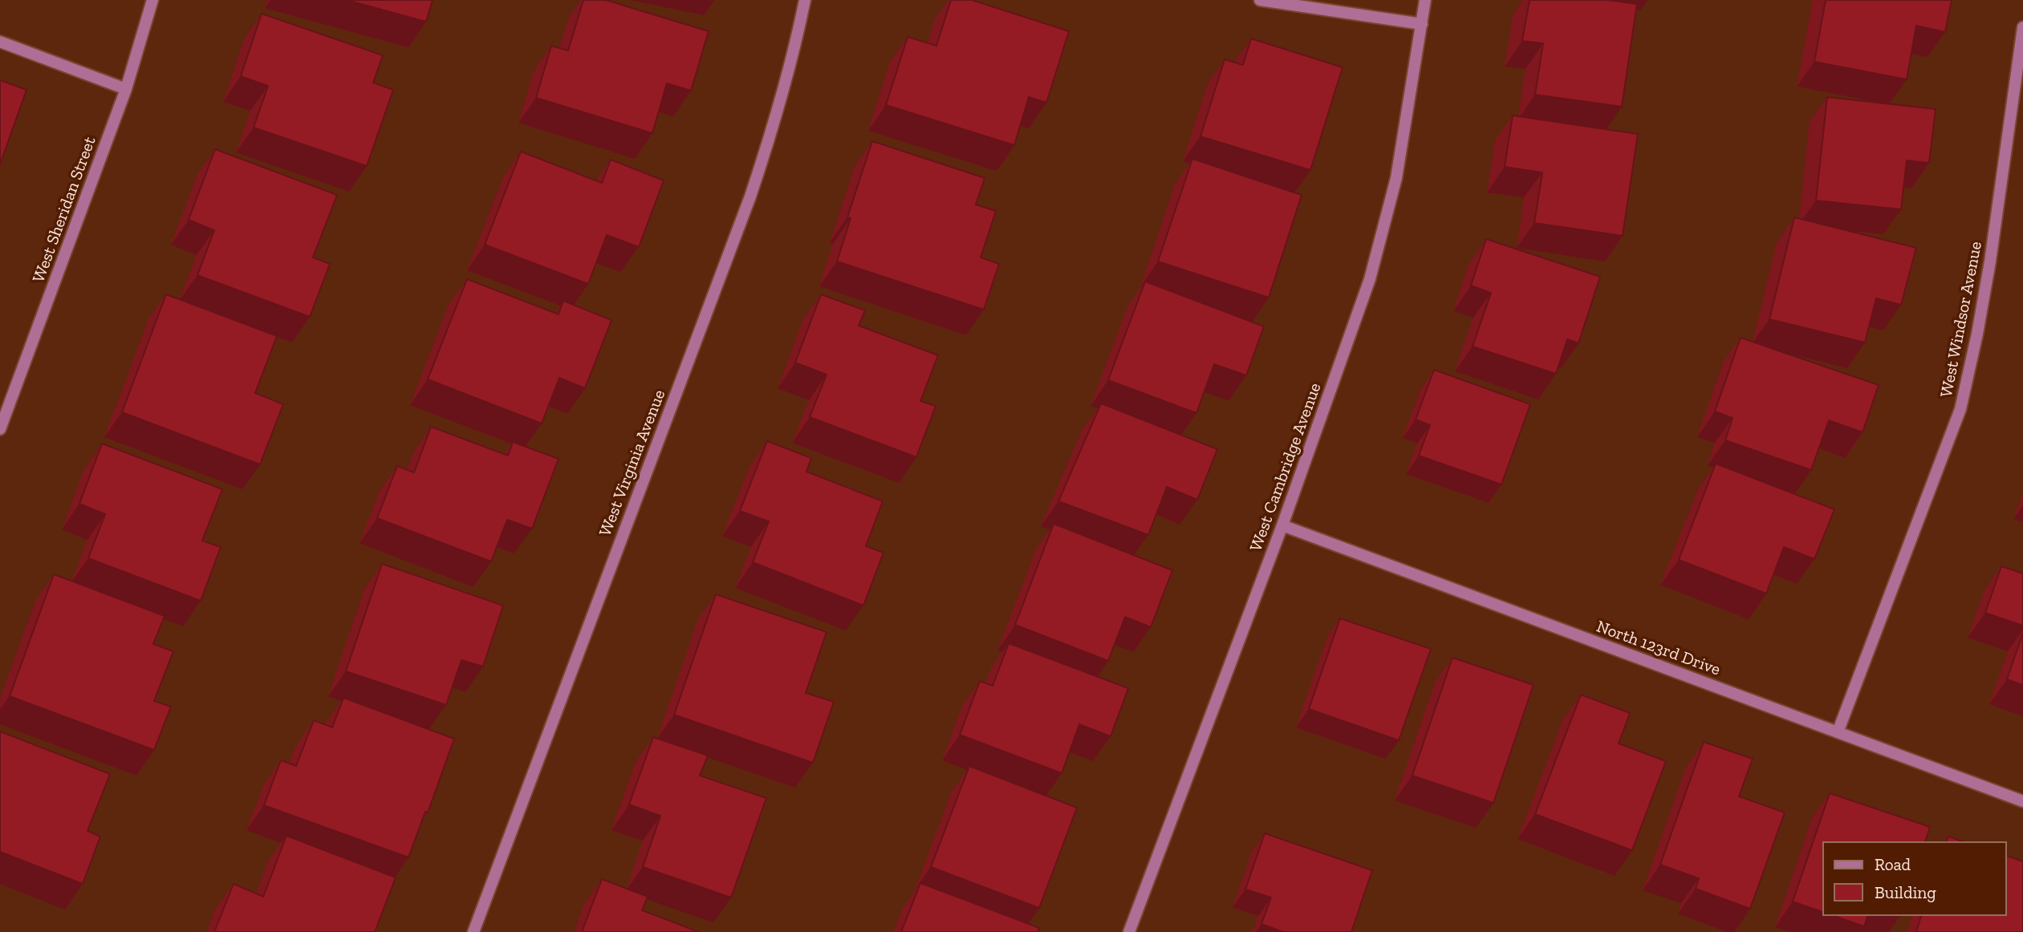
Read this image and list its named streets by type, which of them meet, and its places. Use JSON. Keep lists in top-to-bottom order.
{
  "streets": {
    "street": [
      "West Sheridan Street",
      "West Windsor Avenue",
      "West Virginia Avenue",
      "West Cambridge Avenue",
      "North 123rd Drive"
    ]
  },
  "crossings": [
    ["West Windsor Avenue", "North 123rd Drive"],
    ["West Cambridge Avenue", "North 123rd Drive"]
  ],
  "legend": ["Road", "Building"]
}
